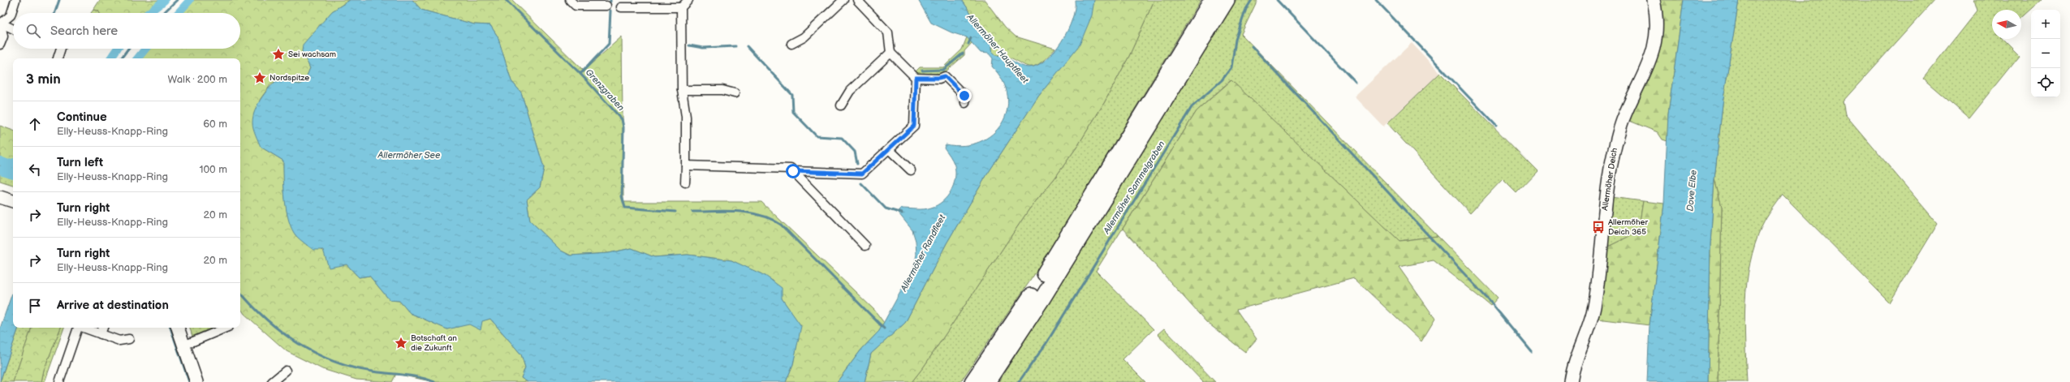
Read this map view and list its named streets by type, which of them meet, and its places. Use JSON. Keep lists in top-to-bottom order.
{
  "streets": {
    "street": ["Allermöher Deich"]
  },
  "water": [
    "Allermöher Hauptfleet",
    "Grenzgraben",
    "Allermöher See",
    "Allermöher Sammelgraben",
    "Dove Elbe",
    "Allermöher Randfleet"
  ],
  "places": {
    "place": ["Sei wachsam", "Nordspitze", "Botschaft an die Zukunft"],
    "bus stop": ["Allermöher Deich 365"]
  },
  "north": "left",
  "page": {
    "map_buttons": ["+", "−"],
    "search": "Search here",
    "heading": ["3 min", "Walk · 200 m"],
    "list": [
      ["Continue", "Elly-Heuss-Knapp-Ring", "60 m"],
      ["Turn left", "Elly-Heuss-Knapp-Ring", "100 m"],
      ["Turn right", "Elly-Heuss-Knapp-Ring", "20 m"],
      ["Turn right", "Elly-Heuss-Knapp-Ring", "20 m"],
      "Arrive at destination"
    ]
  }
}
